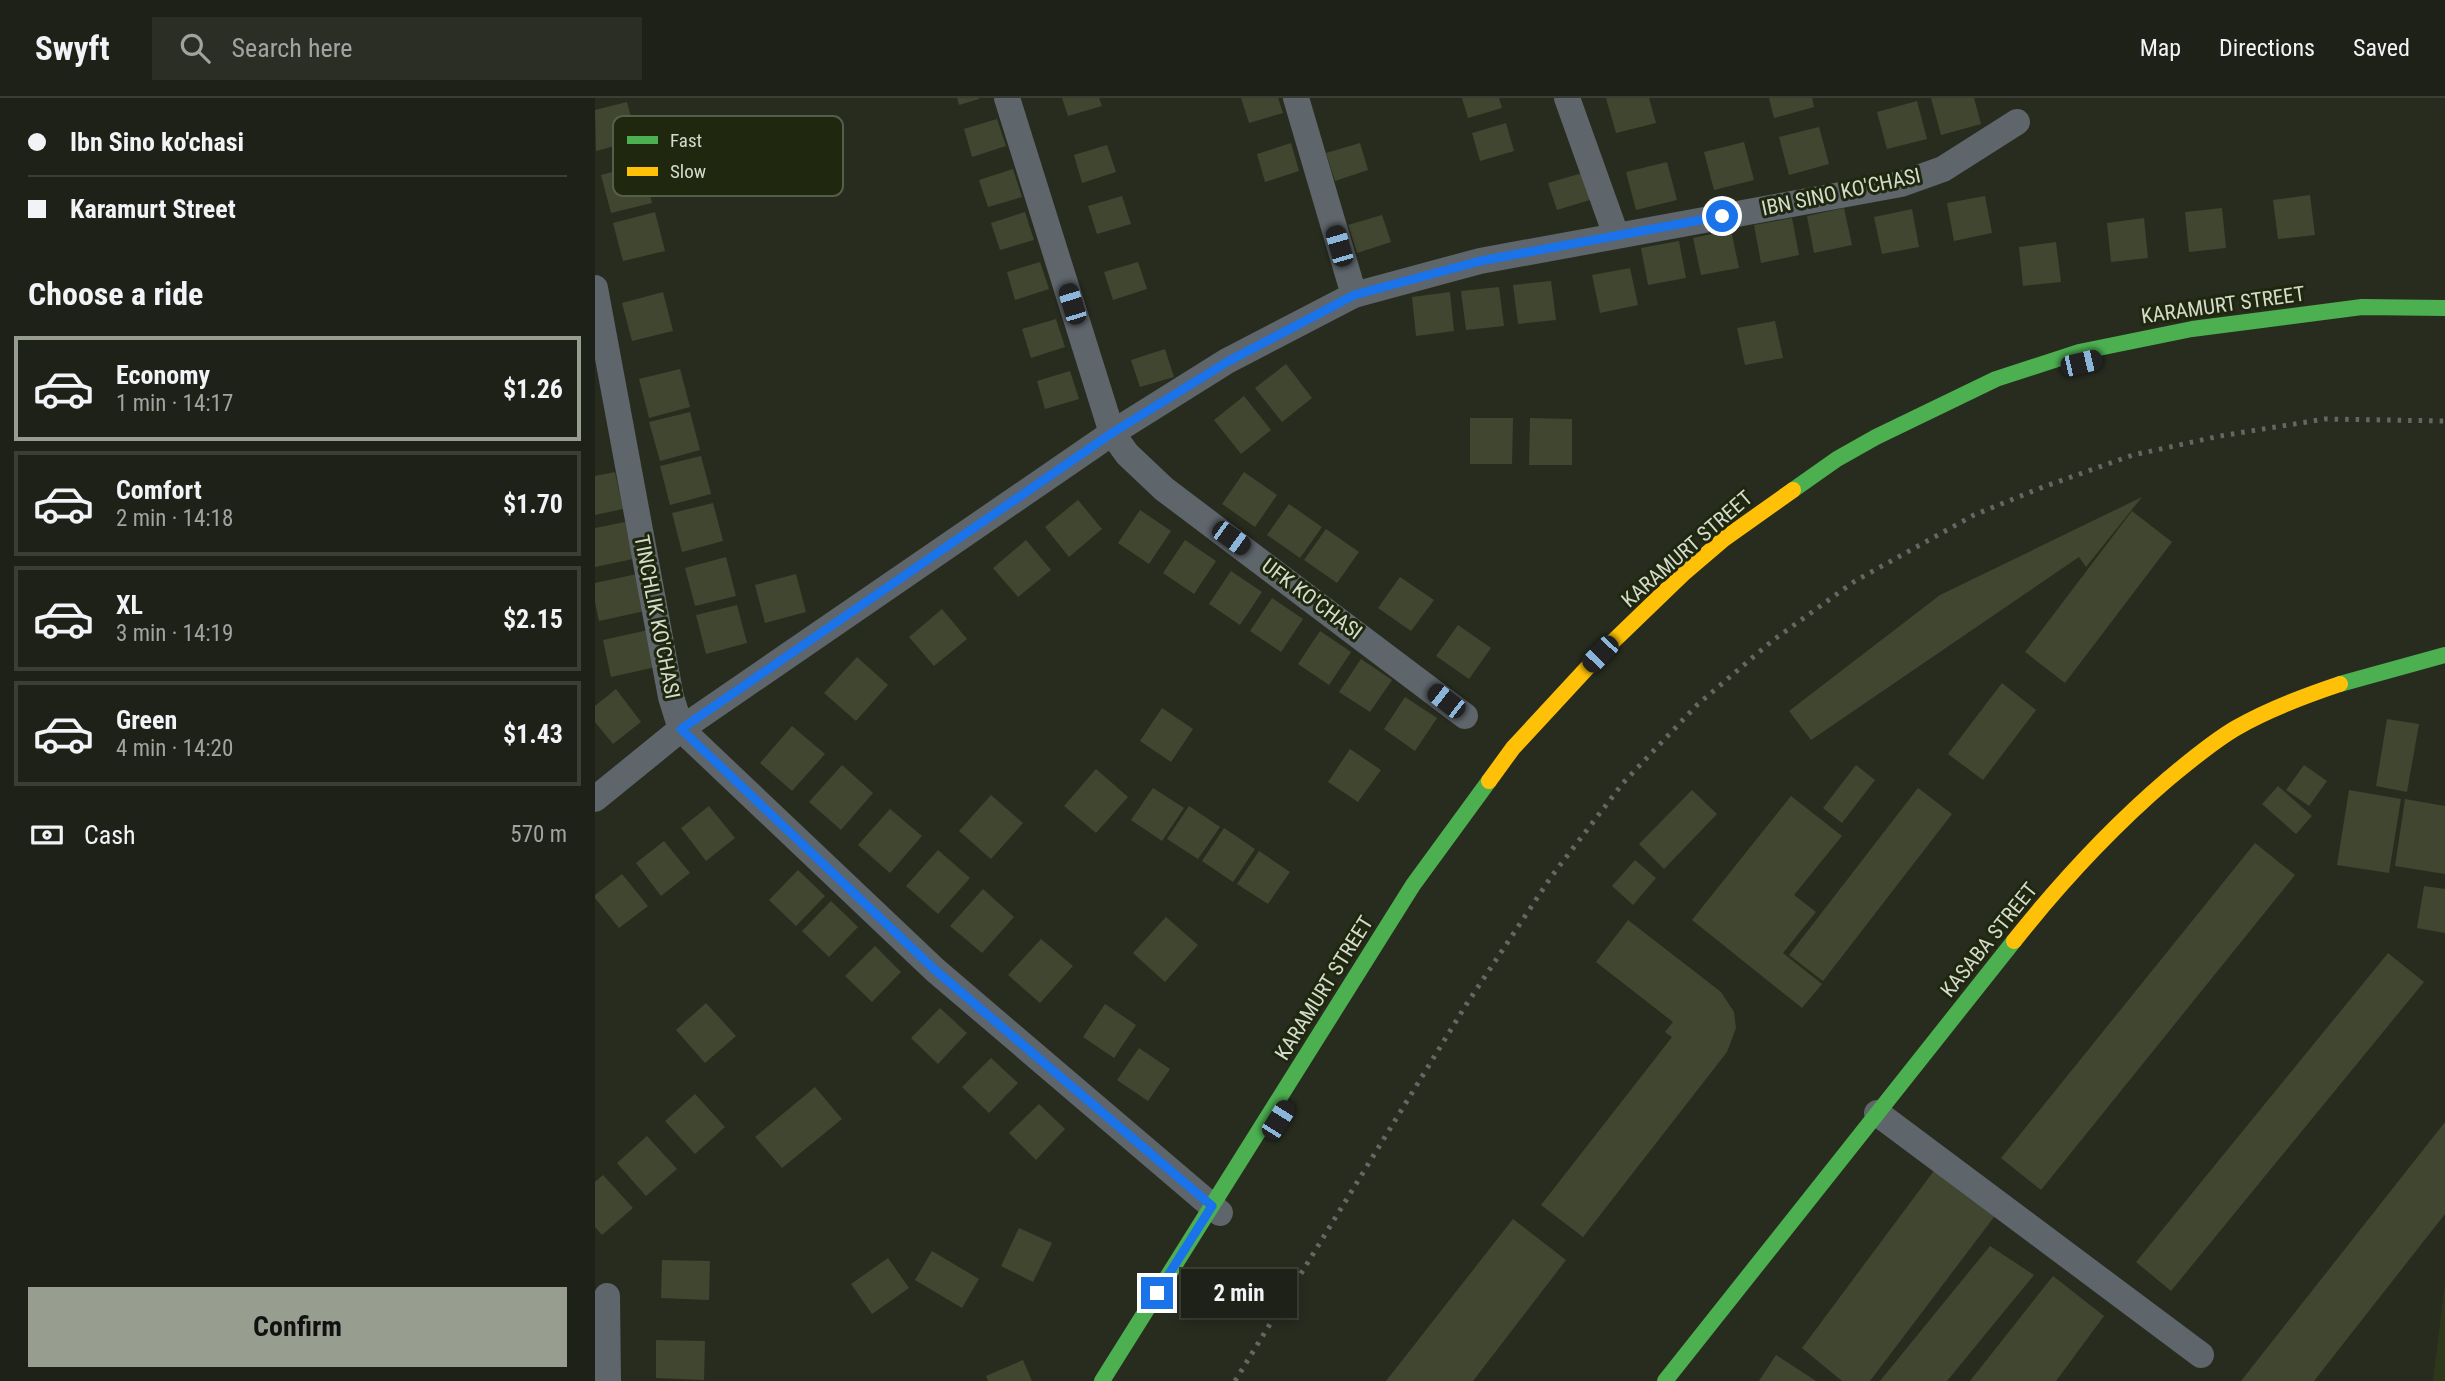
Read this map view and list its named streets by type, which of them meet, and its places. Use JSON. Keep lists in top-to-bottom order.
{
  "streets": {
    "main road": ["KARAMURT STREET", "KASABA STREET"],
    "street": ["IBN SINO KO'CHASI", "UFK KO'CHASI", "TINCHLIK KO'CHASI"]
  },
  "crossings": [
    ["IBN SINO KO'CHASI", "UFK KO'CHASI"],
    ["IBN SINO KO'CHASI", "TINCHLIK KO'CHASI"],
    ["KARAMURT STREET", "TINCHLIK KO'CHASI"]
  ],
  "legend": ["Fast", "Slow"],
  "page": {
    "header": "Swyft",
    "search": "Search here",
    "nav": ["Map", "Directions", "Saved"],
    "banner": ["Ibn Sino ko'chasi", "Karamurt Street"],
    "heading": "Choose a ride",
    "list": [
      {
        "name": "Economy",
        "note": "1 min · 14:17",
        "value": "$1.26"
      },
      {
        "name": "Comfort",
        "note": "2 min · 14:18",
        "value": "$1.70"
      },
      {
        "name": "XL",
        "note": "3 min · 14:19",
        "value": "$2.15"
      },
      {
        "name": "Green",
        "note": "4 min · 14:20",
        "value": "$1.43"
      }
    ],
    "pay": ["Cash", "570 m"],
    "bubble": "2 min",
    "buttons": "Confirm"
  }
}
